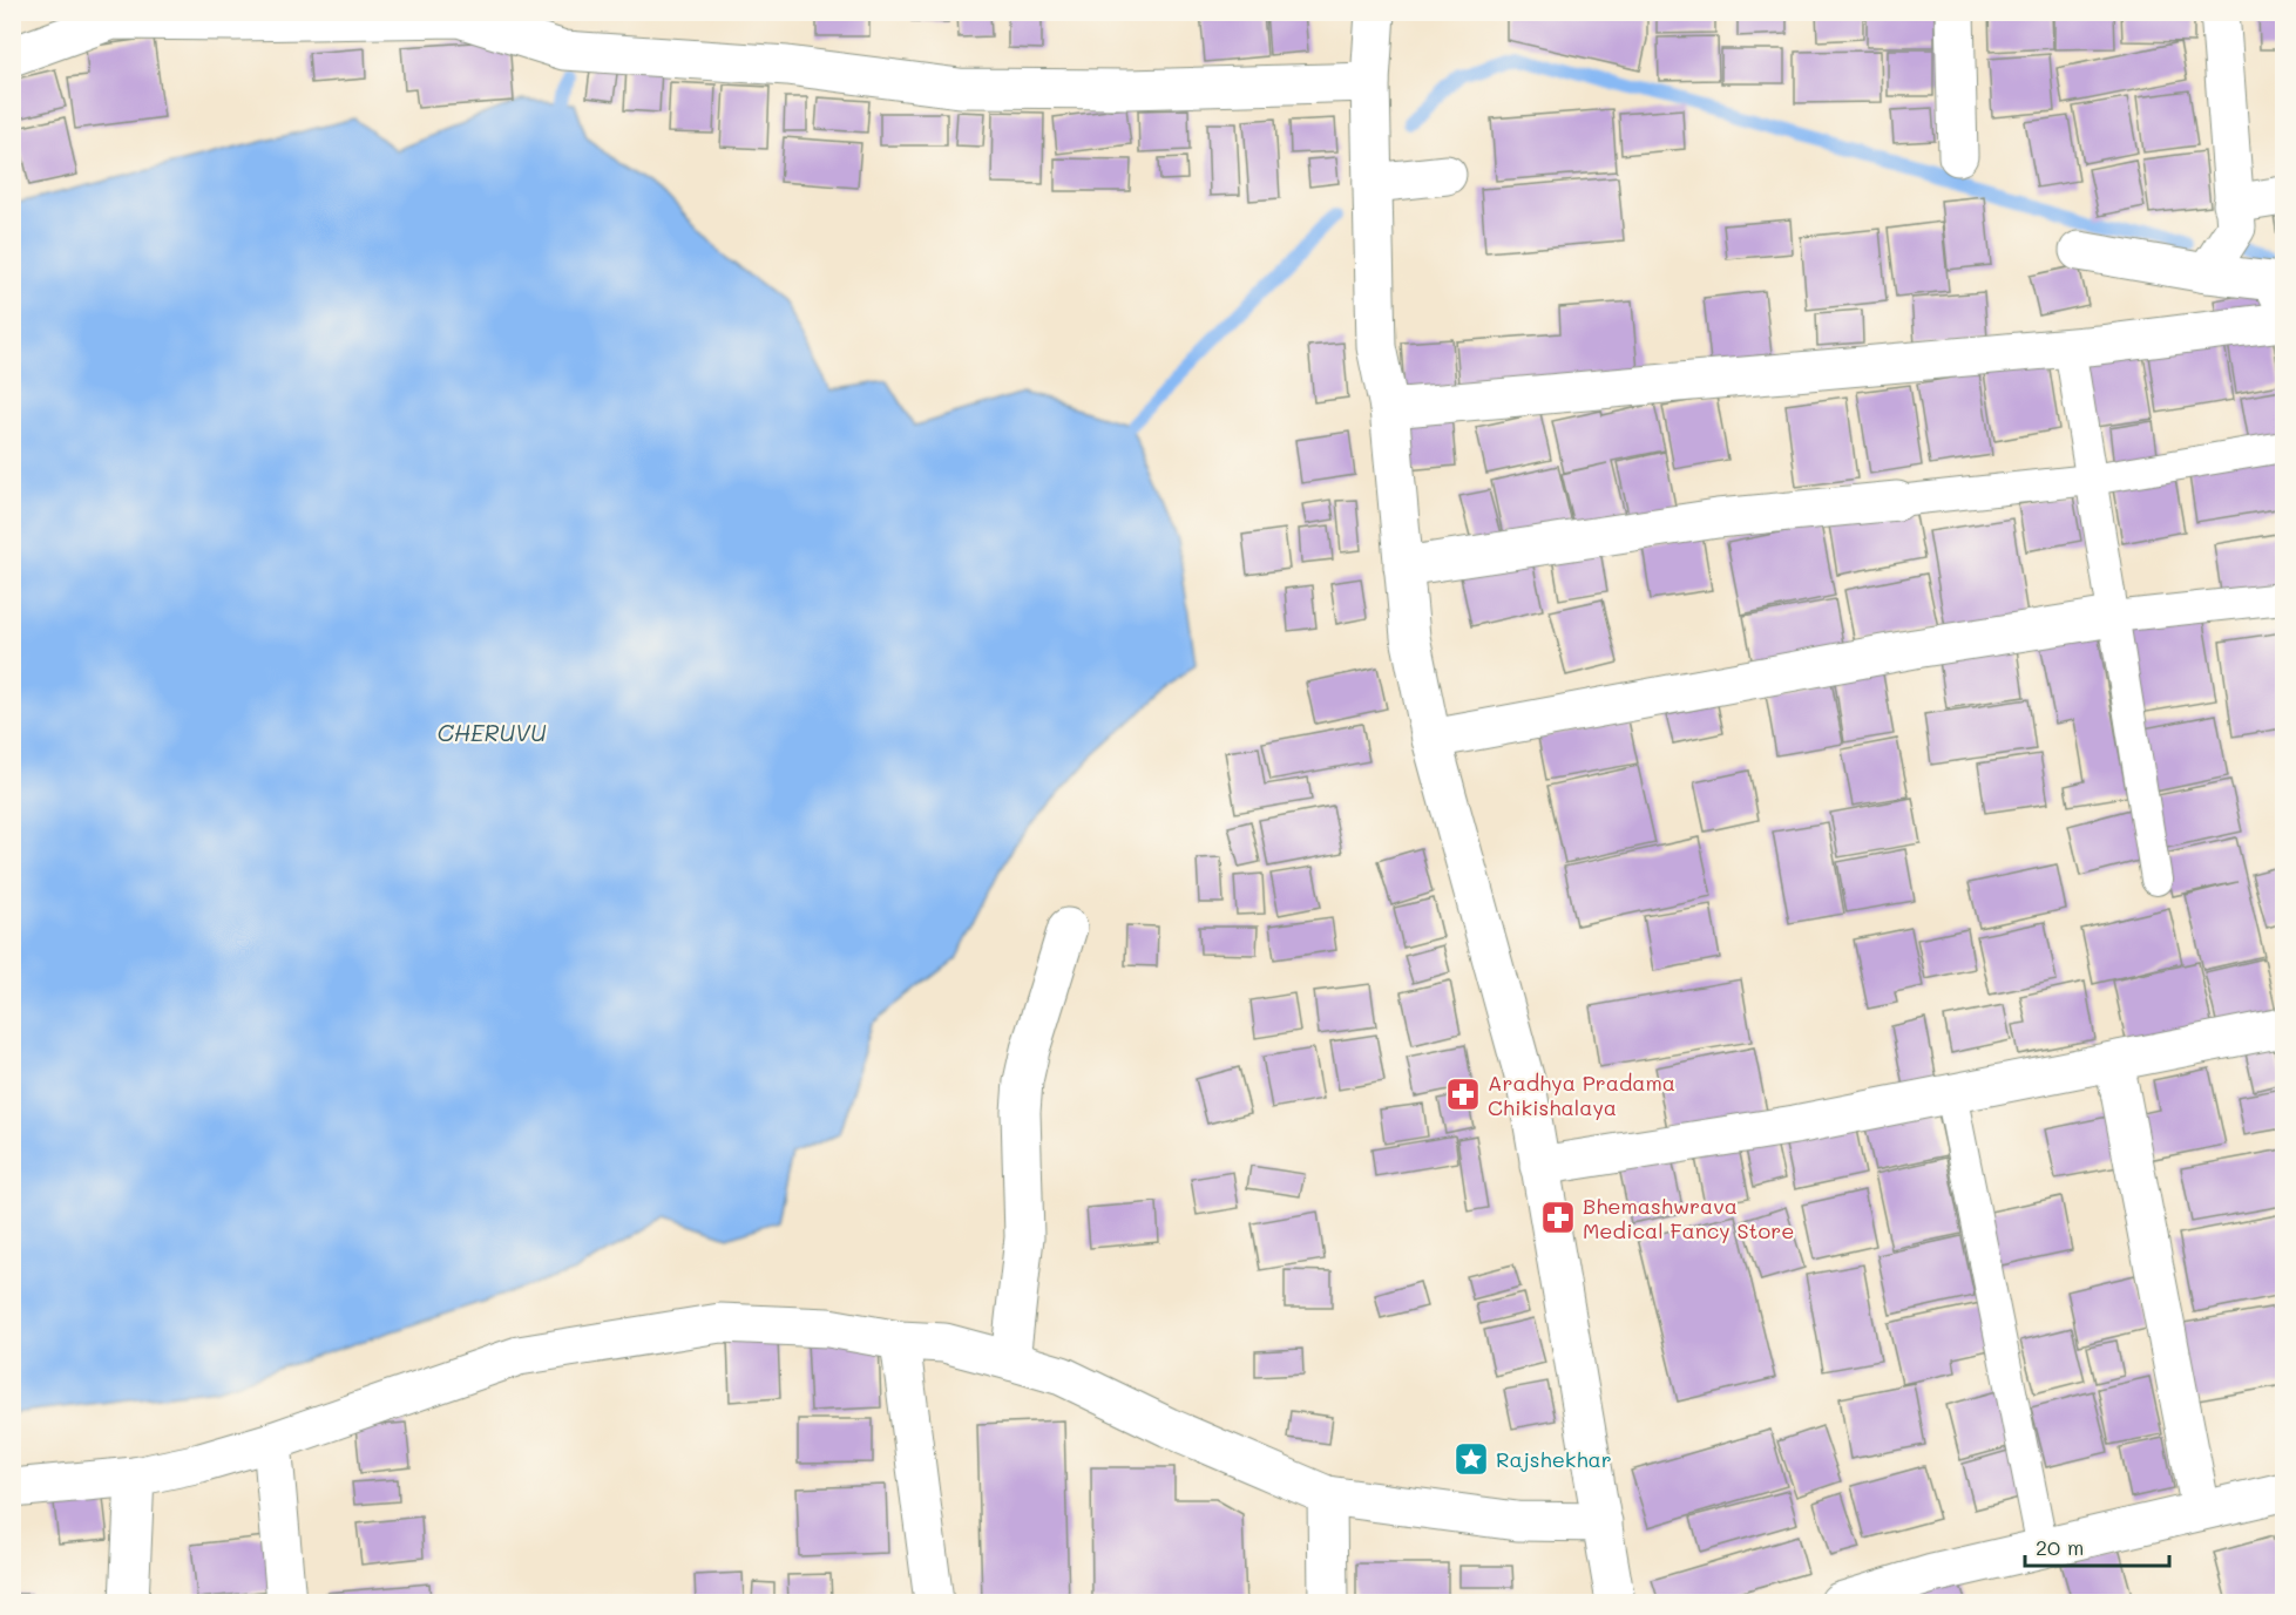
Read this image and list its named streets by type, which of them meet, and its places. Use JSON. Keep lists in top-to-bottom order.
{
  "water": ["CHERUVU"],
  "places": {
    "pharmacy": ["Aradhya Pradama Chikishalaya", "Bhemashwrava Medical Fancy Store"],
    "place": ["Rajshekhar"]
  },
  "scale_bar": "20 m"
}
